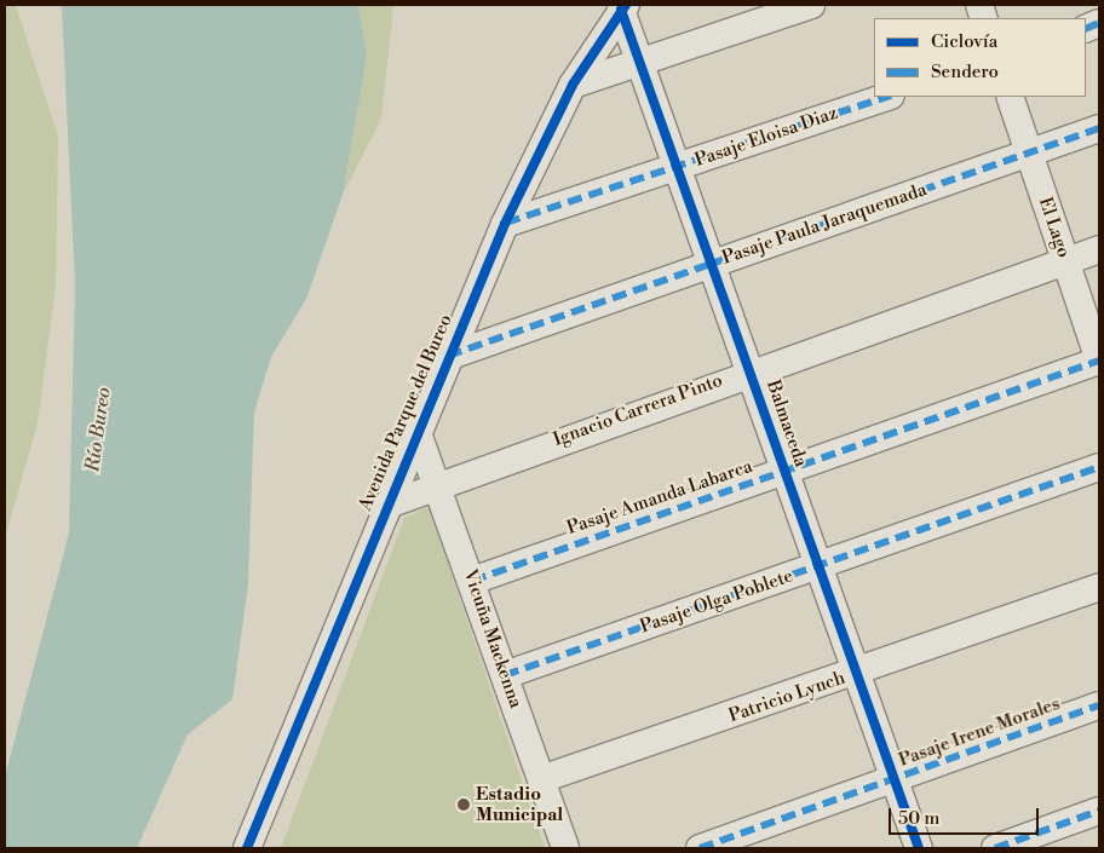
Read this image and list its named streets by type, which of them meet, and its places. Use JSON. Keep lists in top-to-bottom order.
{
  "streets": {
    "street": [
      "Pasaje Eloisa Diaz",
      "Pasaje Paula Jaraquemada",
      "El Lago",
      "Ignacio Carrera Pinto",
      "Avenida Parque del Bureo",
      "Balmaceda",
      "Pasaje Amanda Labarca",
      "Pasaje Olga Poblete",
      "Vicuña Mackenna",
      "Patricio Lynch",
      "Pasaje Irene Morales"
    ]
  },
  "crossings": [
    ["Pasaje Eloisa Diaz", "Avenida Parque del Bureo"],
    ["Pasaje Eloisa Diaz", "Balmaceda"],
    ["Pasaje Paula Jaraquemada", "El Lago"],
    ["Pasaje Paula Jaraquemada", "Avenida Parque del Bureo"],
    ["Pasaje Paula Jaraquemada", "Balmaceda"],
    ["El Lago", "Ignacio Carrera Pinto"],
    ["El Lago", "Pasaje Amanda Labarca"],
    ["Ignacio Carrera Pinto", "Avenida Parque del Bureo"],
    ["Ignacio Carrera Pinto", "Balmaceda"],
    ["Ignacio Carrera Pinto", "Vicuña Mackenna"],
    ["Avenida Parque del Bureo", "Balmaceda"],
    ["Avenida Parque del Bureo", "Vicuña Mackenna"],
    ["Balmaceda", "Pasaje Amanda Labarca"],
    ["Balmaceda", "Pasaje Olga Poblete"],
    ["Balmaceda", "Patricio Lynch"],
    ["Balmaceda", "Pasaje Irene Morales"],
    ["Pasaje Amanda Labarca", "Vicuña Mackenna"],
    ["Pasaje Olga Poblete", "Vicuña Mackenna"],
    ["Vicuña Mackenna", "Patricio Lynch"]
  ],
  "water": ["Río Bureo"],
  "places": ["Estadio Municipal"],
  "legend": ["Ciclovía", "Sendero"],
  "scale_bar": "50 m"
}
